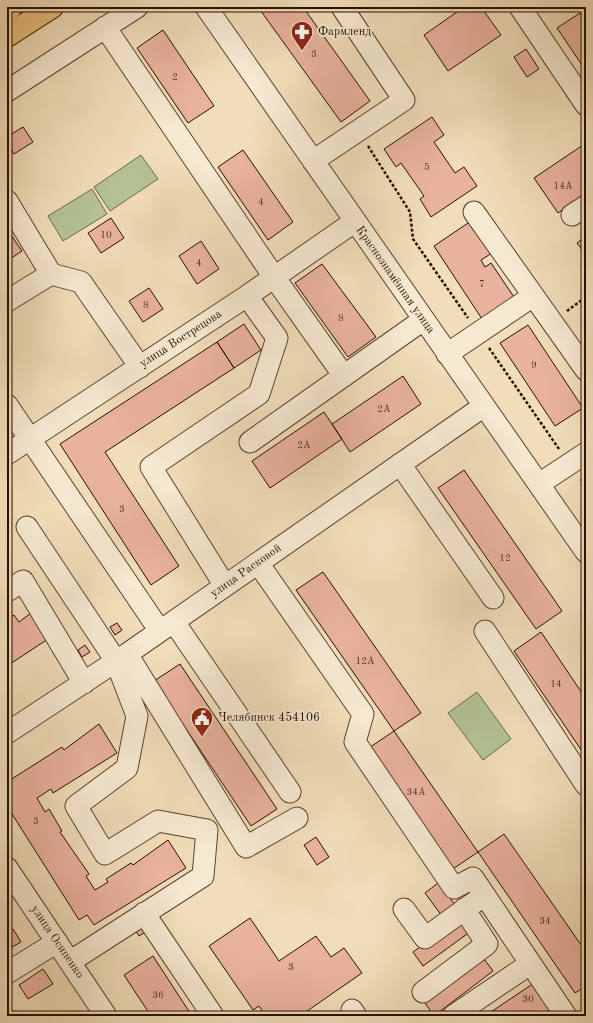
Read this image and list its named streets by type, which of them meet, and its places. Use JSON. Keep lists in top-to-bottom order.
{
  "streets": {
    "street": [
      "Краснознамённая улица",
      "улица Вострецова",
      "улица Расковой",
      "улица Осипенко"
    ]
  },
  "crossings": [
    ["Краснознамённая улица", "улица Вострецова"],
    ["Краснознамённая улица", "улица Расковой"]
  ],
  "places": {
    "pharmacy": ["Фармленд"],
    "public building": ["Челябинск 454106"]
  },
  "house_numbers": [
    "3",
    "2",
    "5",
    "14А",
    "4",
    "10",
    "4",
    "7",
    "8",
    "8",
    "9",
    "2А",
    "2А",
    "3",
    "12",
    "12А",
    "14",
    "34А",
    "3",
    "34",
    "3",
    "36",
    "30"
  ]
}
